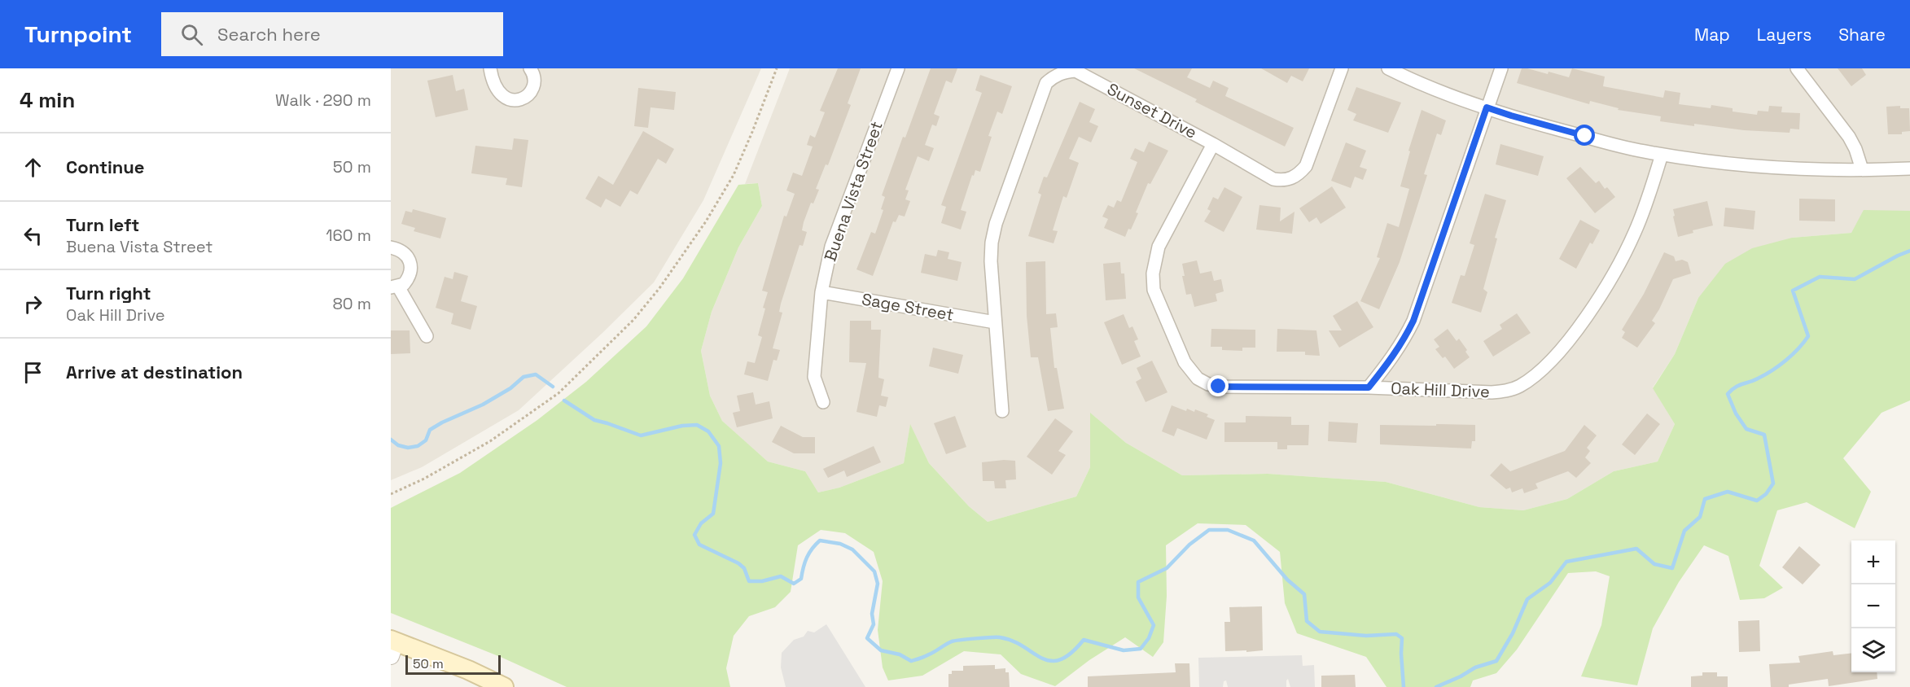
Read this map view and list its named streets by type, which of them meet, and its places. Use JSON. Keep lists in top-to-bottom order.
{
  "streets": {
    "street": [
      "Sunset Drive",
      "Buena Vista Street",
      "Sage Street",
      "Oak Hill Drive"
    ]
  },
  "crossings": [
    ["Sunset Drive", "Sage Street"],
    ["Sunset Drive", "Oak Hill Drive"],
    ["Buena Vista Street", "Sage Street"]
  ],
  "scale_bar": "50 m",
  "page": {
    "header": "Turnpoint",
    "search": "Search here",
    "nav": ["Map", "Layers", "Share"],
    "heading": ["4 min", "Walk · 290 m"],
    "list": [
      ["Continue", "50 m"],
      ["Turn left", "Buena Vista Street", "160 m"],
      ["Turn right", "Oak Hill Drive", "80 m"],
      "Arrive at destination"
    ],
    "map_buttons": ["+", "−"],
    "scale": "50 m"
  }
}
